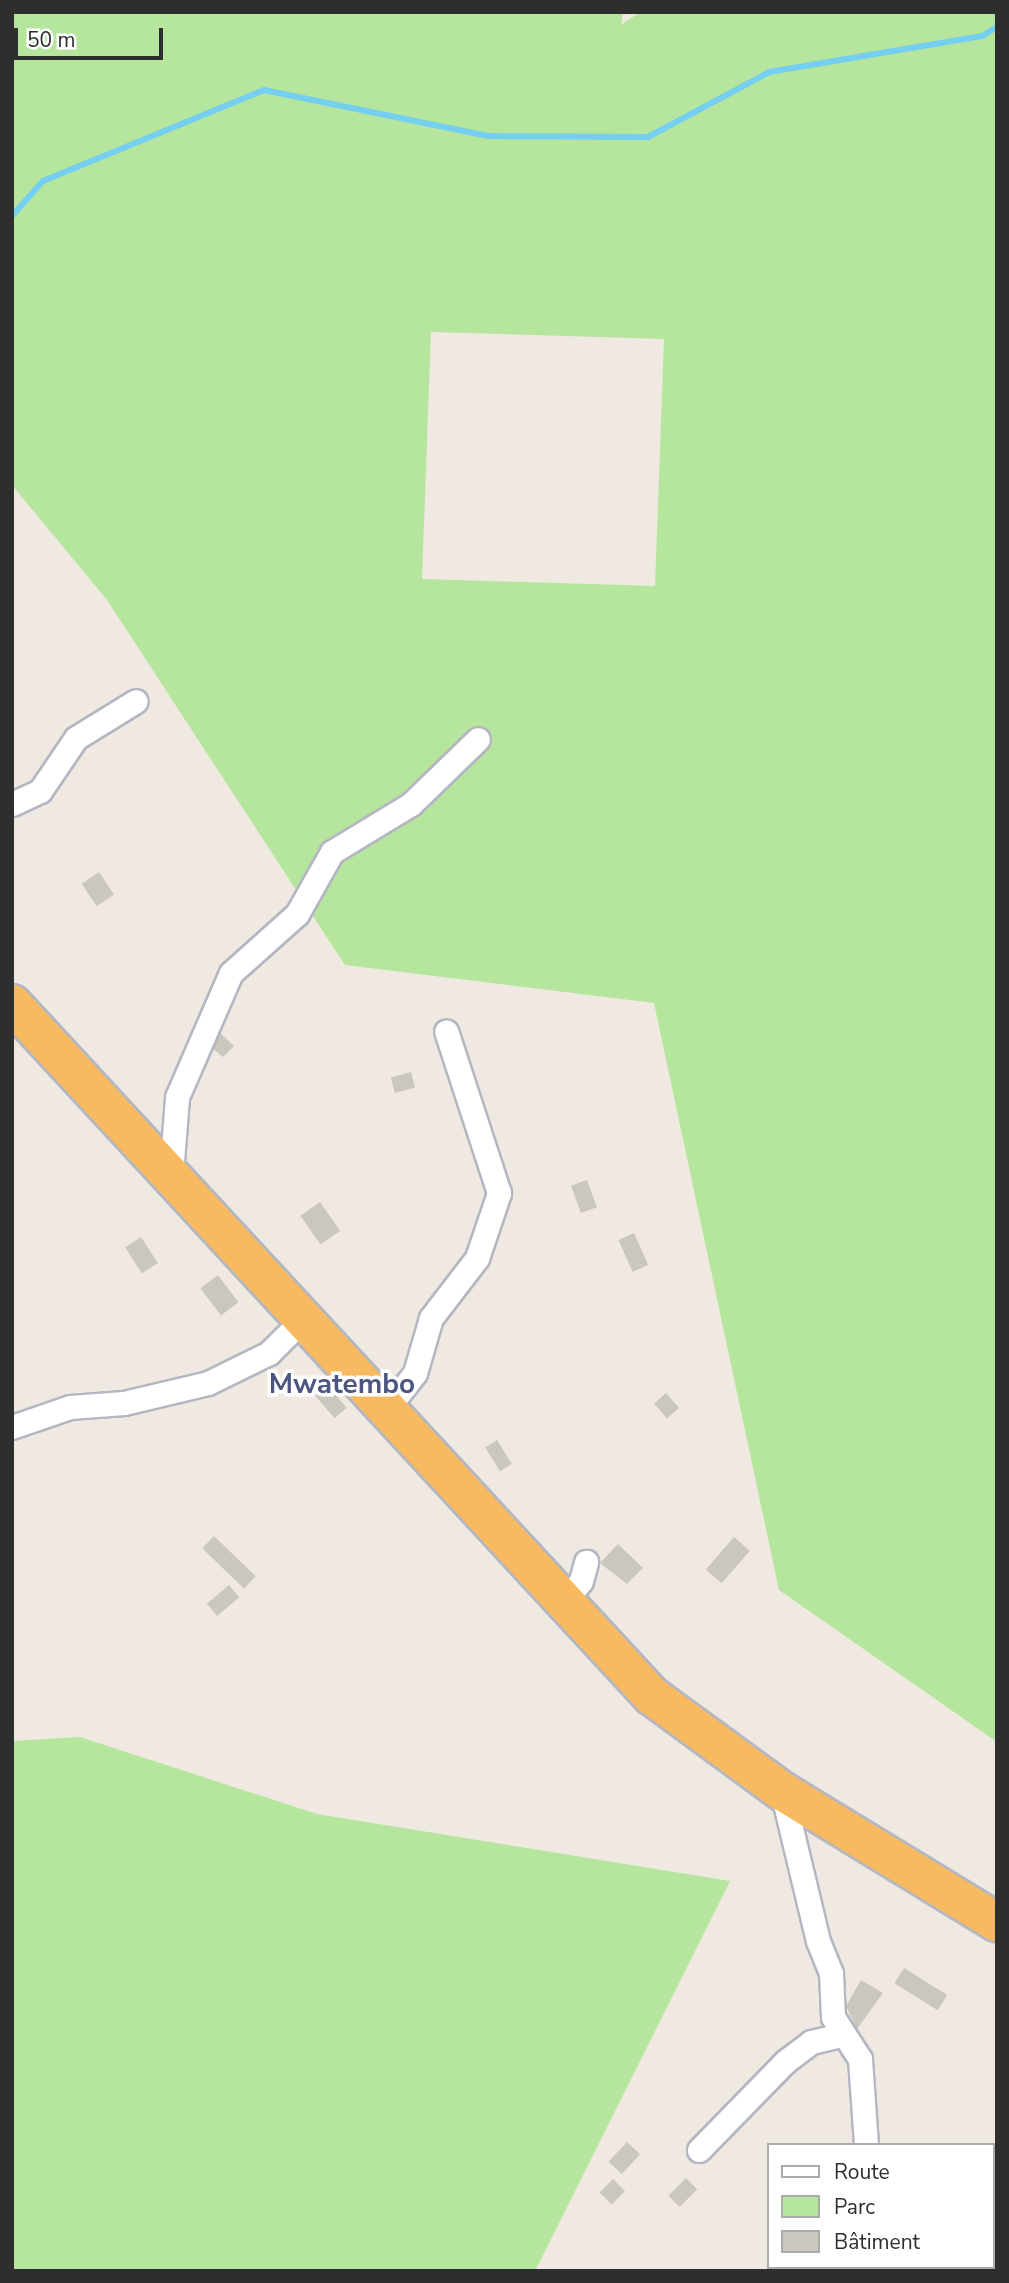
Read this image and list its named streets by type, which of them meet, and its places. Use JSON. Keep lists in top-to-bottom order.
{
  "districts": ["Mwatembo"],
  "legend": ["Route", "Parc", "Bâtiment"],
  "scale_bar": "50 m"
}
